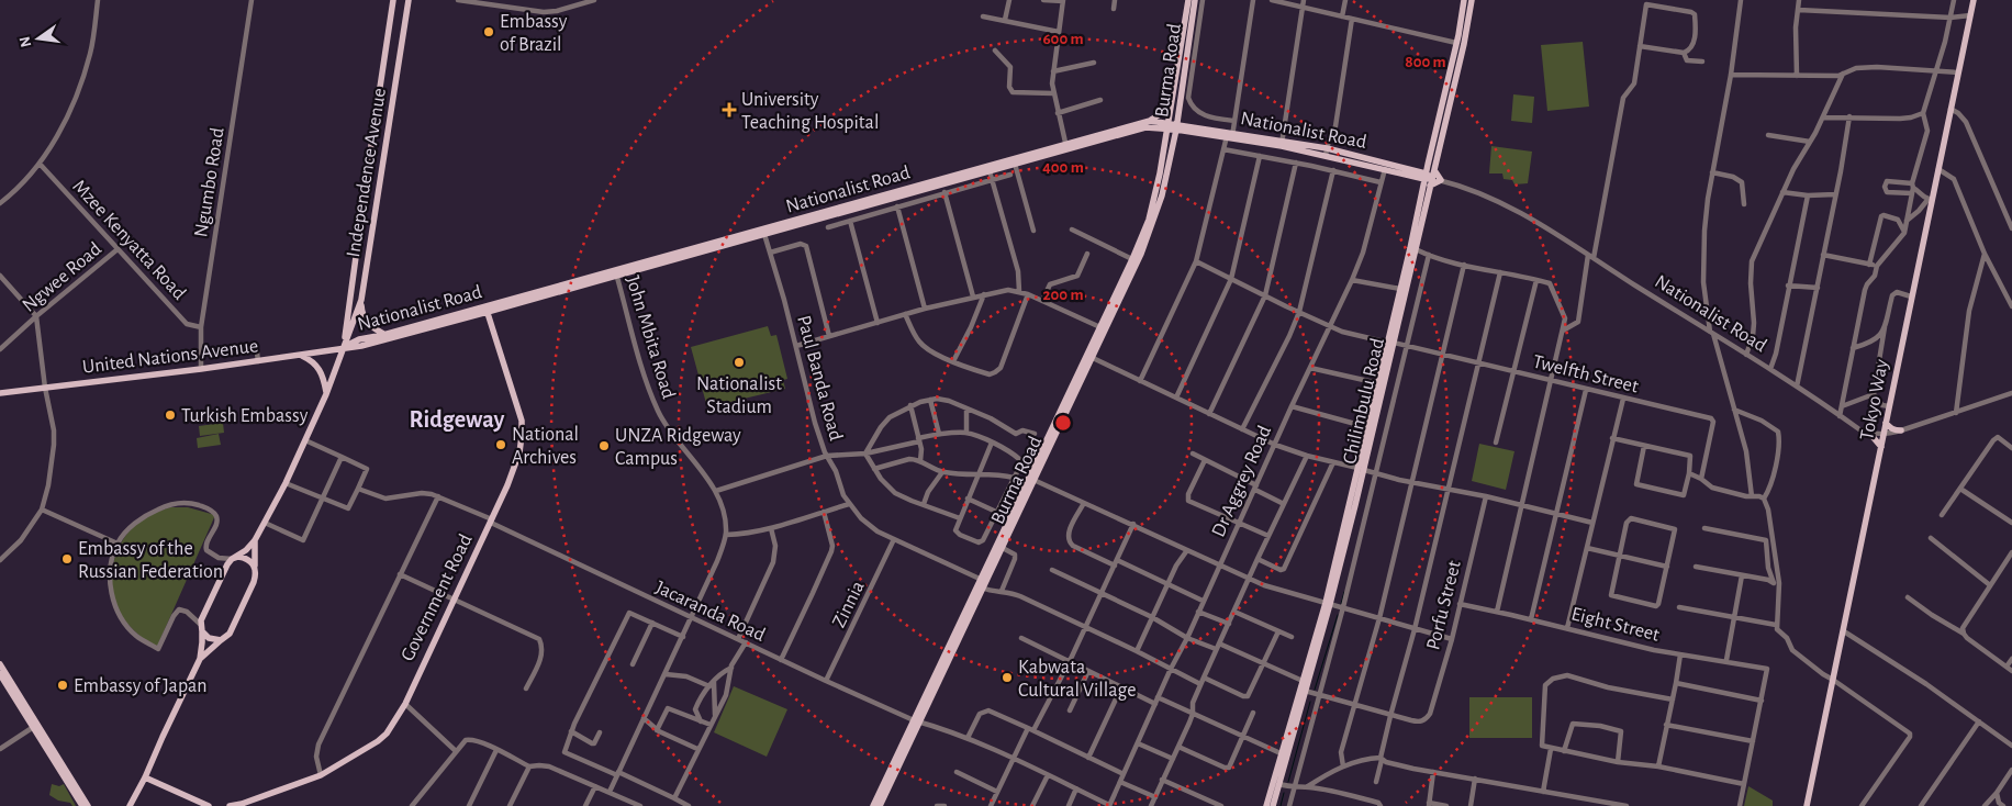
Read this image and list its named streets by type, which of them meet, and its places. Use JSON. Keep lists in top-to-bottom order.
{
  "streets": {
    "main road": [
      "Burma Road",
      "Nationalist Road",
      "Independence Avenue",
      "United Nations Avenue",
      "Tokyo Way",
      "Chilimbulu Road",
      "Government Road"
    ],
    "street": [
      "Ngumbo Road",
      "Mzee Kenyatta Road",
      "Ngwee Road",
      "John Mbita Road",
      "Twelfth Street",
      "Paul Banda Road",
      "Dr Aggrey Road",
      "Zinnia",
      "Porfu Street",
      "Jacaranda Road",
      "Eight Street"
    ]
  },
  "crossings": [
    ["Burma Road", "Nationalist Road"],
    ["Burma Road", "Paul Banda Road"],
    ["Burma Road", "Jacaranda Road"],
    ["Nationalist Road", "Independence Avenue"],
    ["Nationalist Road", "John Mbita Road"],
    ["Nationalist Road", "United Nations Avenue"],
    ["Nationalist Road", "Paul Banda Road"],
    ["Nationalist Road", "Chilimbulu Road"],
    ["Nationalist Road", "Dr Aggrey Road"],
    ["Nationalist Road", "Government Road"],
    ["Independence Avenue", "United Nations Avenue"],
    ["Ngumbo Road", "Mzee Kenyatta Road"],
    ["Ngumbo Road", "United Nations Avenue"],
    ["Mzee Kenyatta Road", "Ngwee Road"],
    ["John Mbita Road", "Jacaranda Road"],
    ["Twelfth Street", "Chilimbulu Road"],
    ["Twelfth Street", "Dr Aggrey Road"],
    ["Paul Banda Road", "Dr Aggrey Road"],
    ["Paul Banda Road", "Zinnia"],
    ["Dr Aggrey Road", "Jacaranda Road"],
    ["Government Road", "Jacaranda Road"],
    ["Zinnia", "Jacaranda Road"],
    ["Porfu Street", "Eight Street"]
  ],
  "districts": ["Ridgeway"],
  "places": {
    "other": [
      "Embassy of Brazil",
      "Nationalist Stadium",
      "Turkish Embassy",
      "National Archives",
      "UNZA Ridgeway Campus",
      "Embassy of the Russian Federation",
      "Kabwata Cultural Village",
      "Embassy of Japan"
    ],
    "health": ["University Teaching Hospital"]
  },
  "north": "left",
  "rings": [
    "600 m",
    "800 m",
    "400 m",
    "200 m"
  ]
}
